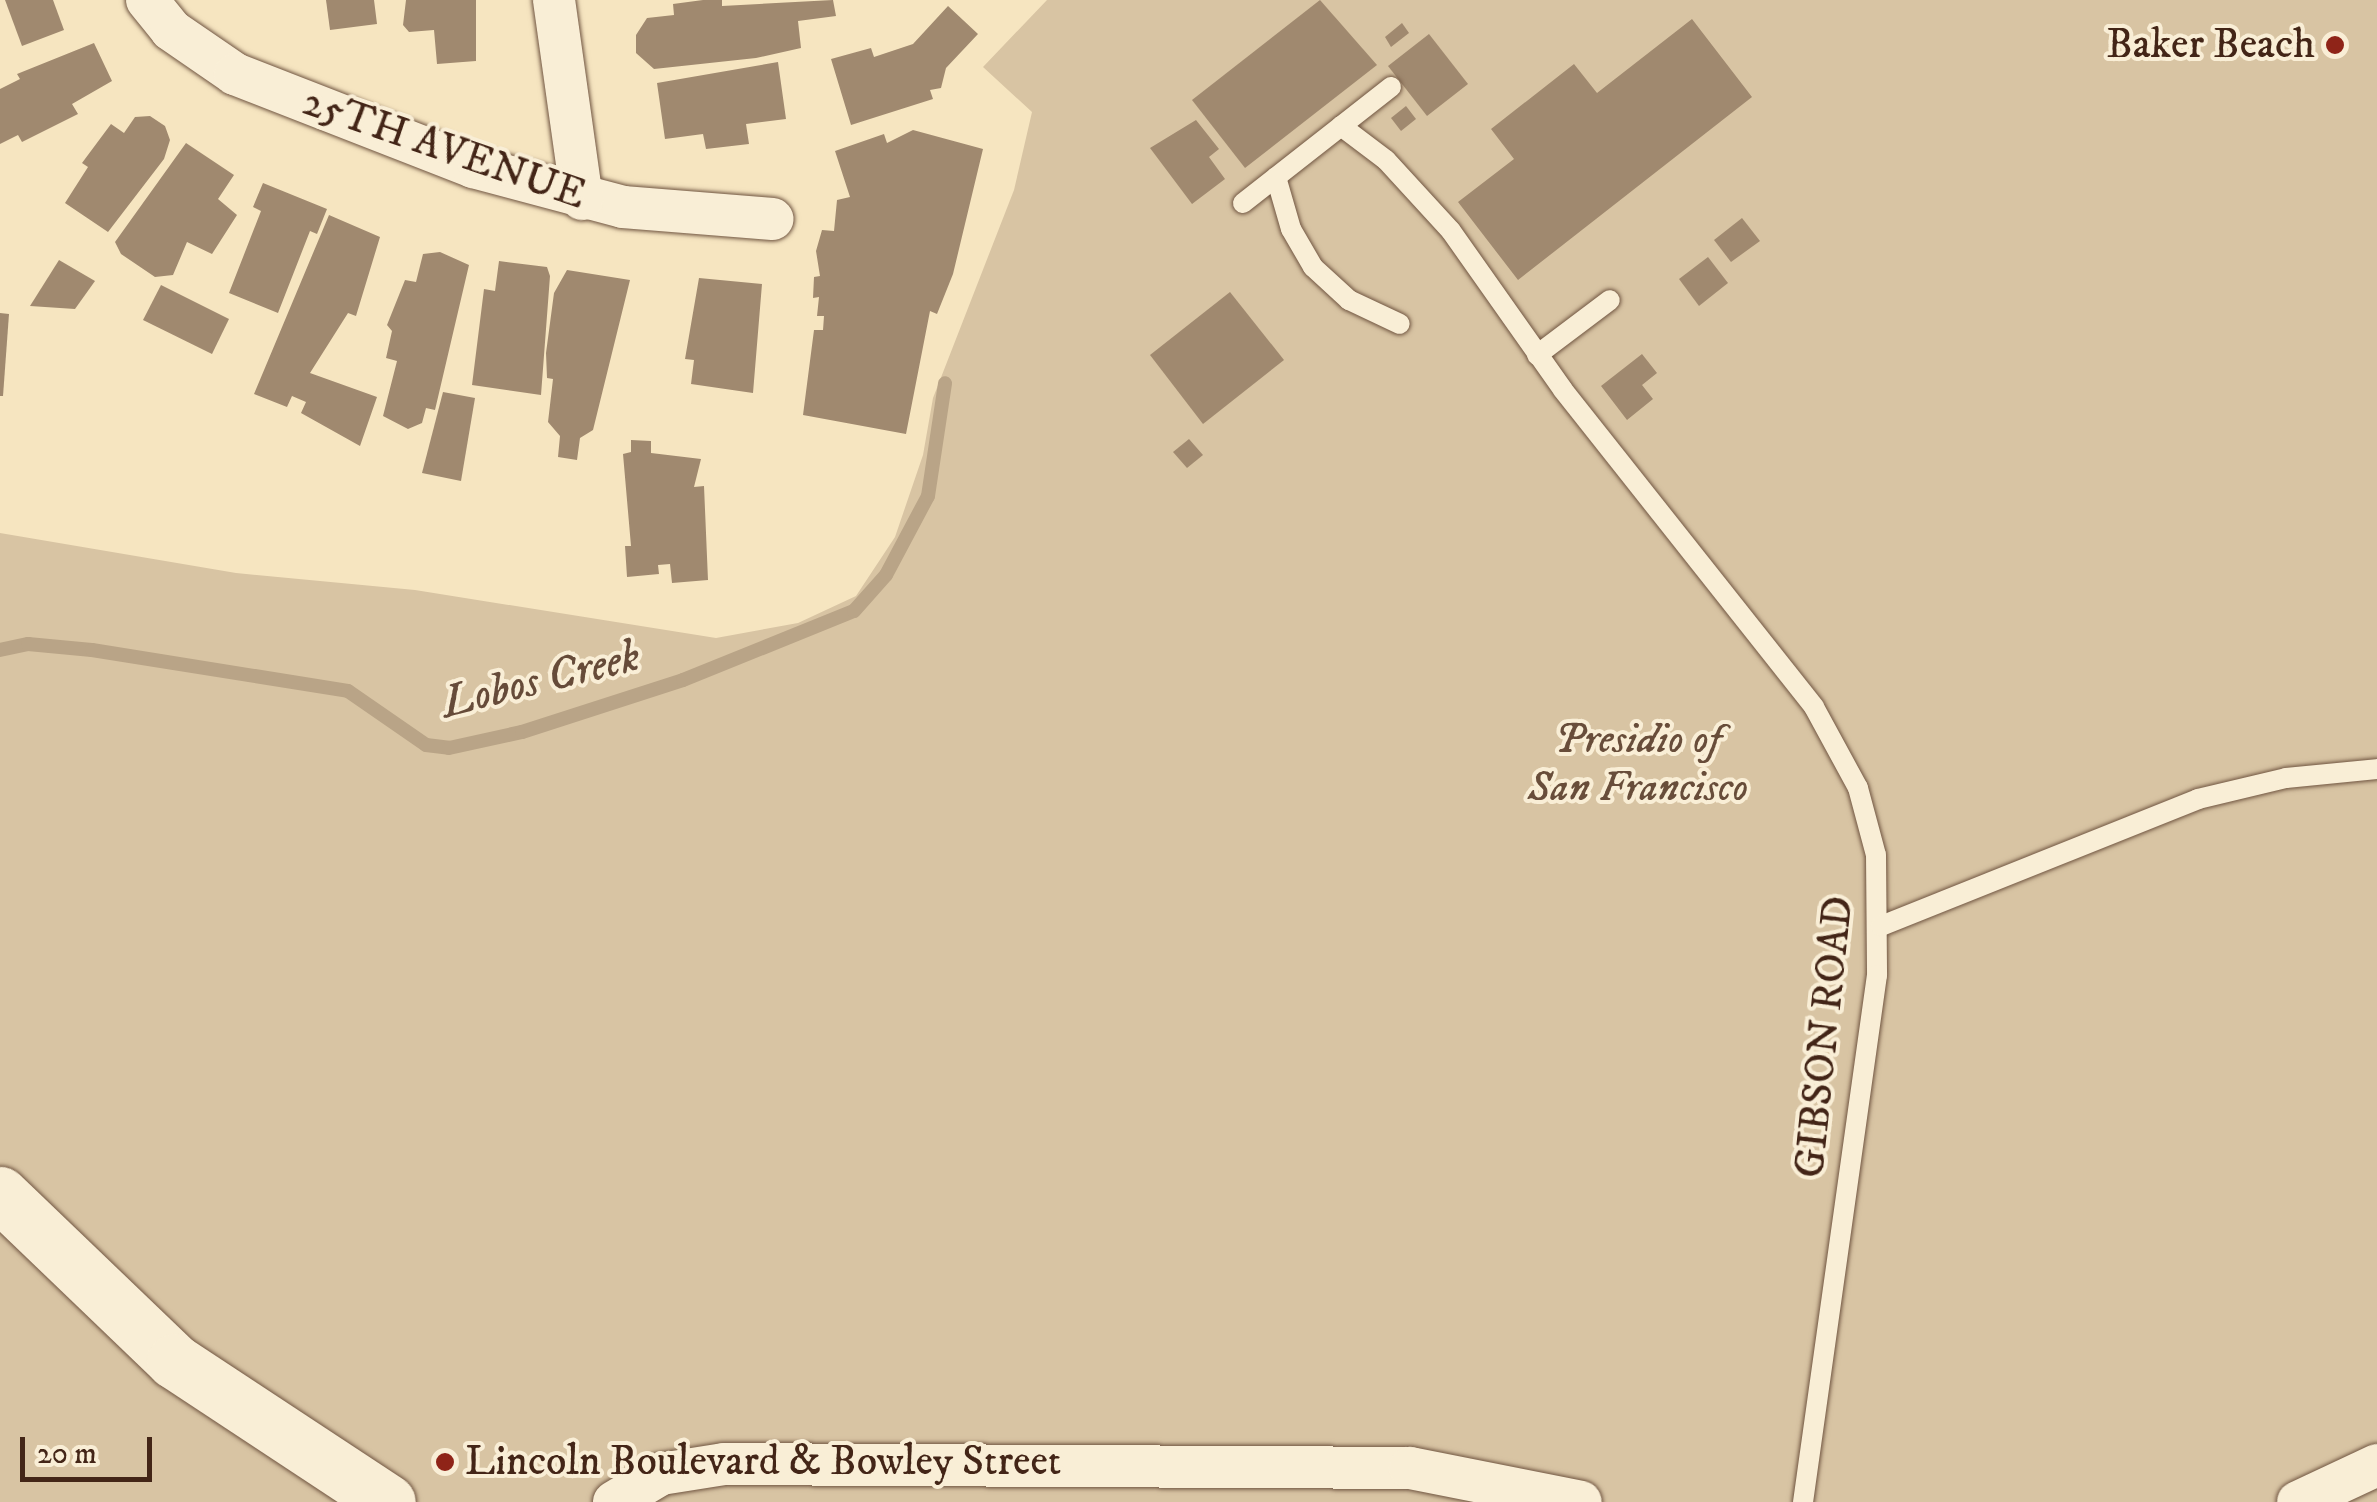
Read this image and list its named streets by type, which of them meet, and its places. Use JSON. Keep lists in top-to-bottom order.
{
  "streets": {
    "street": ["25TH AVENUE"],
    "lane": ["GIBSON ROAD"]
  },
  "water": ["Lobos Creek"],
  "parks": ["Presidio of San Francisco"],
  "places": ["Baker Beach", "Lincoln Boulevard & Bowley Street"],
  "scale_bar": "20 m"
}
